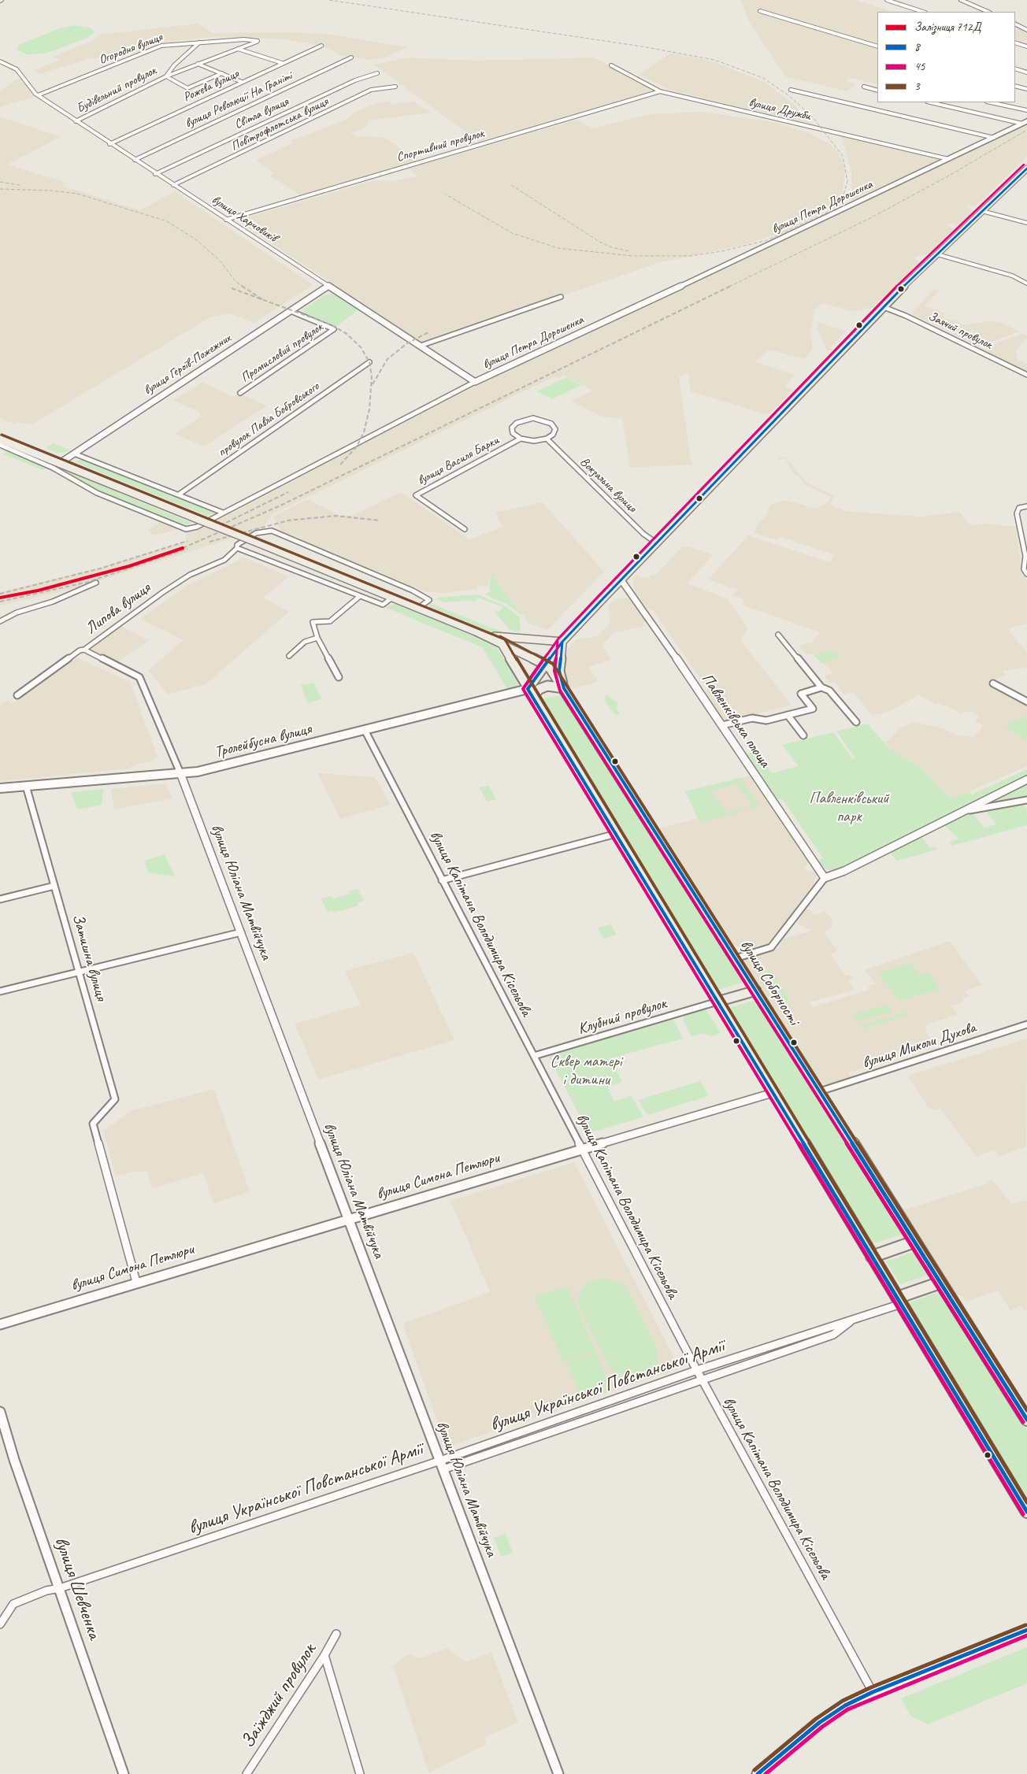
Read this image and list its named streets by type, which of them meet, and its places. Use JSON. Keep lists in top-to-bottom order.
{
  "streets": {
    "main road": ["Тролейбусна вулиця", "вулиця Соборності"],
    "street": [
      "Огородня вулиця",
      "Рожева вулиця",
      "Будівельний провулок",
      "вулиця Революції На Граніті",
      "вулиця Дружби",
      "Світла вулиця",
      "Повітрофлотська вулиця",
      "Спортивний провулок",
      "вулиця Петра Дорошенка",
      "вулиця Харчовиків",
      "Заячий провулок",
      "Промисловий провулок",
      "вулиця Героїв-Пожежних",
      "провулок Павла Бобровського",
      "вулиця Василя Барки",
      "Вокзальна вулиця",
      "Липова вулиця",
      "Павленківська площа",
      "вулиця Юліана Матвійчука",
      "вулиця Капітана Володимира Кісельова",
      "Затишна вулиця",
      "Клубний провулок",
      "вулиця Миколи Духова",
      "вулиця Симона Петлюри",
      "вулиця Української Повстанської Армії",
      "вулиця Шевченка",
      "Заїжджий провулок"
    ]
  },
  "crossings": [
    ["Огородня вулиця", "Будівельний провулок"],
    ["Огородня вулиця", "вулиця Харчовиків"],
    ["Рожева вулиця", "вулиця Харчовиків"],
    ["Будівельний провулок", "вулиця Харчовиків"],
    ["вулиця Революції На Граніті", "вулиця Харчовиків"],
    ["вулиця Дружби", "Спортивний провулок"],
    ["вулиця Дружби", "вулиця Петра Дорошенка"],
    ["Світла вулиця", "вулиця Харчовиків"],
    ["Повітрофлотська вулиця", "вулиця Харчовиків"],
    ["Спортивний провулок", "вулиця Харчовиків"],
    ["вулиця Петра Дорошенка", "вулиця Харчовиків"],
    ["вулиця Харчовиків", "вулиця Героїв-Пожежних"],
    ["Промисловий провулок", "вулиця Героїв-Пожежних"],
    ["Липова вулиця", "вулиця Юліана Матвійчука"],
    ["Тролейбусна вулиця", "вулиця Юліана Матвійчука"],
    ["Тролейбусна вулиця", "вулиця Капітана Володимира Кісельова"],
    ["Тролейбусна вулиця", "Затишна вулиця"],
    ["вулиця Юліана Матвійчука", "вулиця Симона Петлюри"],
    ["вулиця Юліана Матвійчука", "вулиця Української Повстанської Армії"],
    ["вулиця Капітана Володимира Кісельова", "Клубний провулок"],
    ["вулиця Капітана Володимира Кісельова", "вулиця Симона Петлюри"],
    ["вулиця Капітана Володимира Кісельова", "вулиця Української Повстанської Армії"],
    ["Затишна вулиця", "вулиця Симона Петлюри"],
    ["вулиця Соборності", "вулиця Миколи Духова"],
    ["вулиця Української Повстанської Армії", "вулиця Шевченка"]
  ],
  "parks": ["Павленківський парк", "Сквер матері і дитини"],
  "lines": [
    "transit line 45",
    "transit line 8",
    "transit line 3",
    "rail line 712Д"
  ],
  "legend": [
    "Залізниця 712Д",
    "8",
    "45",
    "3"
  ]
}
